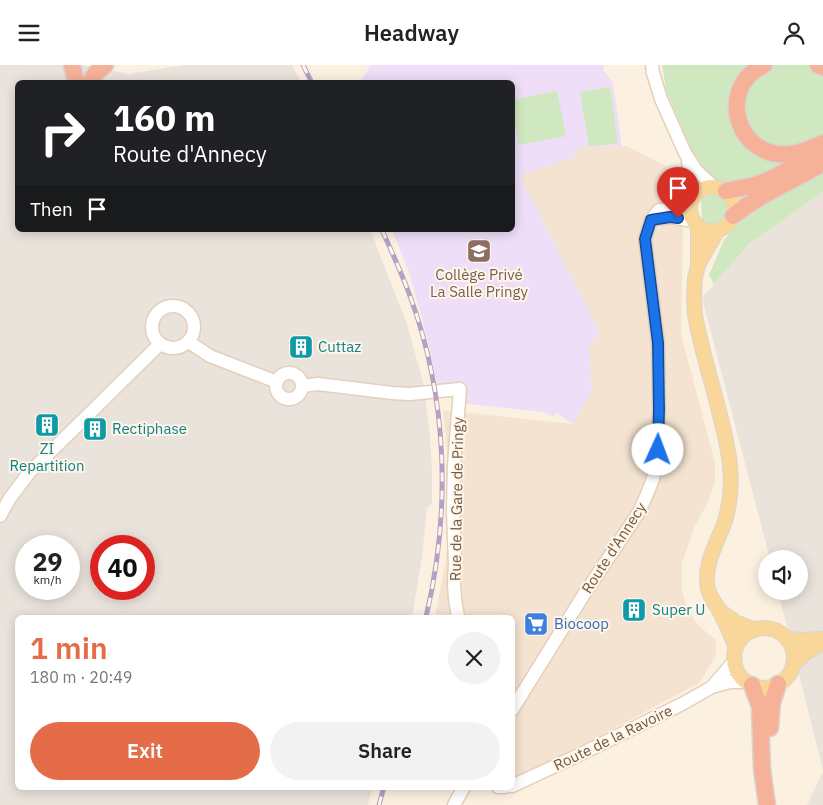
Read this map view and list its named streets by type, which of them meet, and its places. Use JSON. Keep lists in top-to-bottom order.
{
  "streets": {
    "main road": ["Route de la Ravoire"],
    "street": ["Rue de la Gare de Pringy", "Route d'Annecy"]
  },
  "places": {
    "school or university": ["Collège Privé La Salle Pringy"],
    "building": [
      "Cuttaz",
      "ZI Repartition",
      "Rectiphase",
      "Super U"
    ],
    "supermarket": ["Biocoop"]
  },
  "page": {
    "header": "Headway",
    "turn": ["160 m", "Route d'Annecy"],
    "then": "Then",
    "speed": "29 km/h",
    "limit": "40",
    "heading": ["1 min", "180 m · 20:49"],
    "buttons": ["Exit", "Share"]
  }
}
